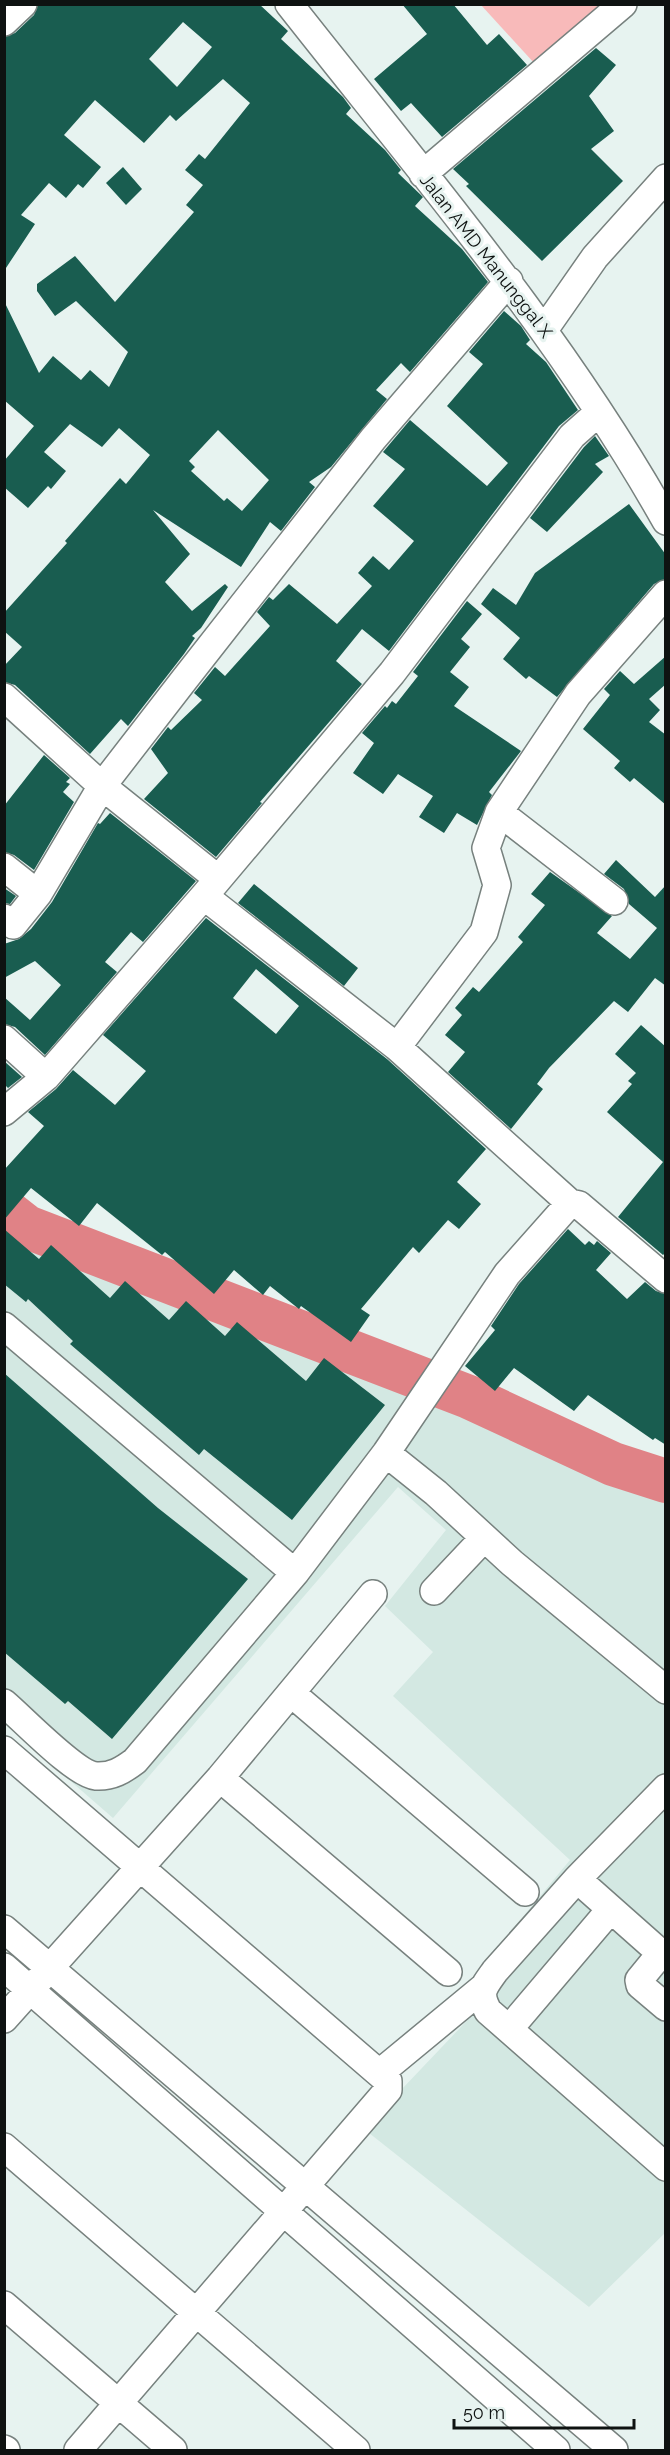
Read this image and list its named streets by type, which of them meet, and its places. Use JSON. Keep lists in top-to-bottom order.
{
  "streets": {
    "street": ["Jalan AMD Manunggal X"]
  },
  "scale_bar": "50 m"
}
